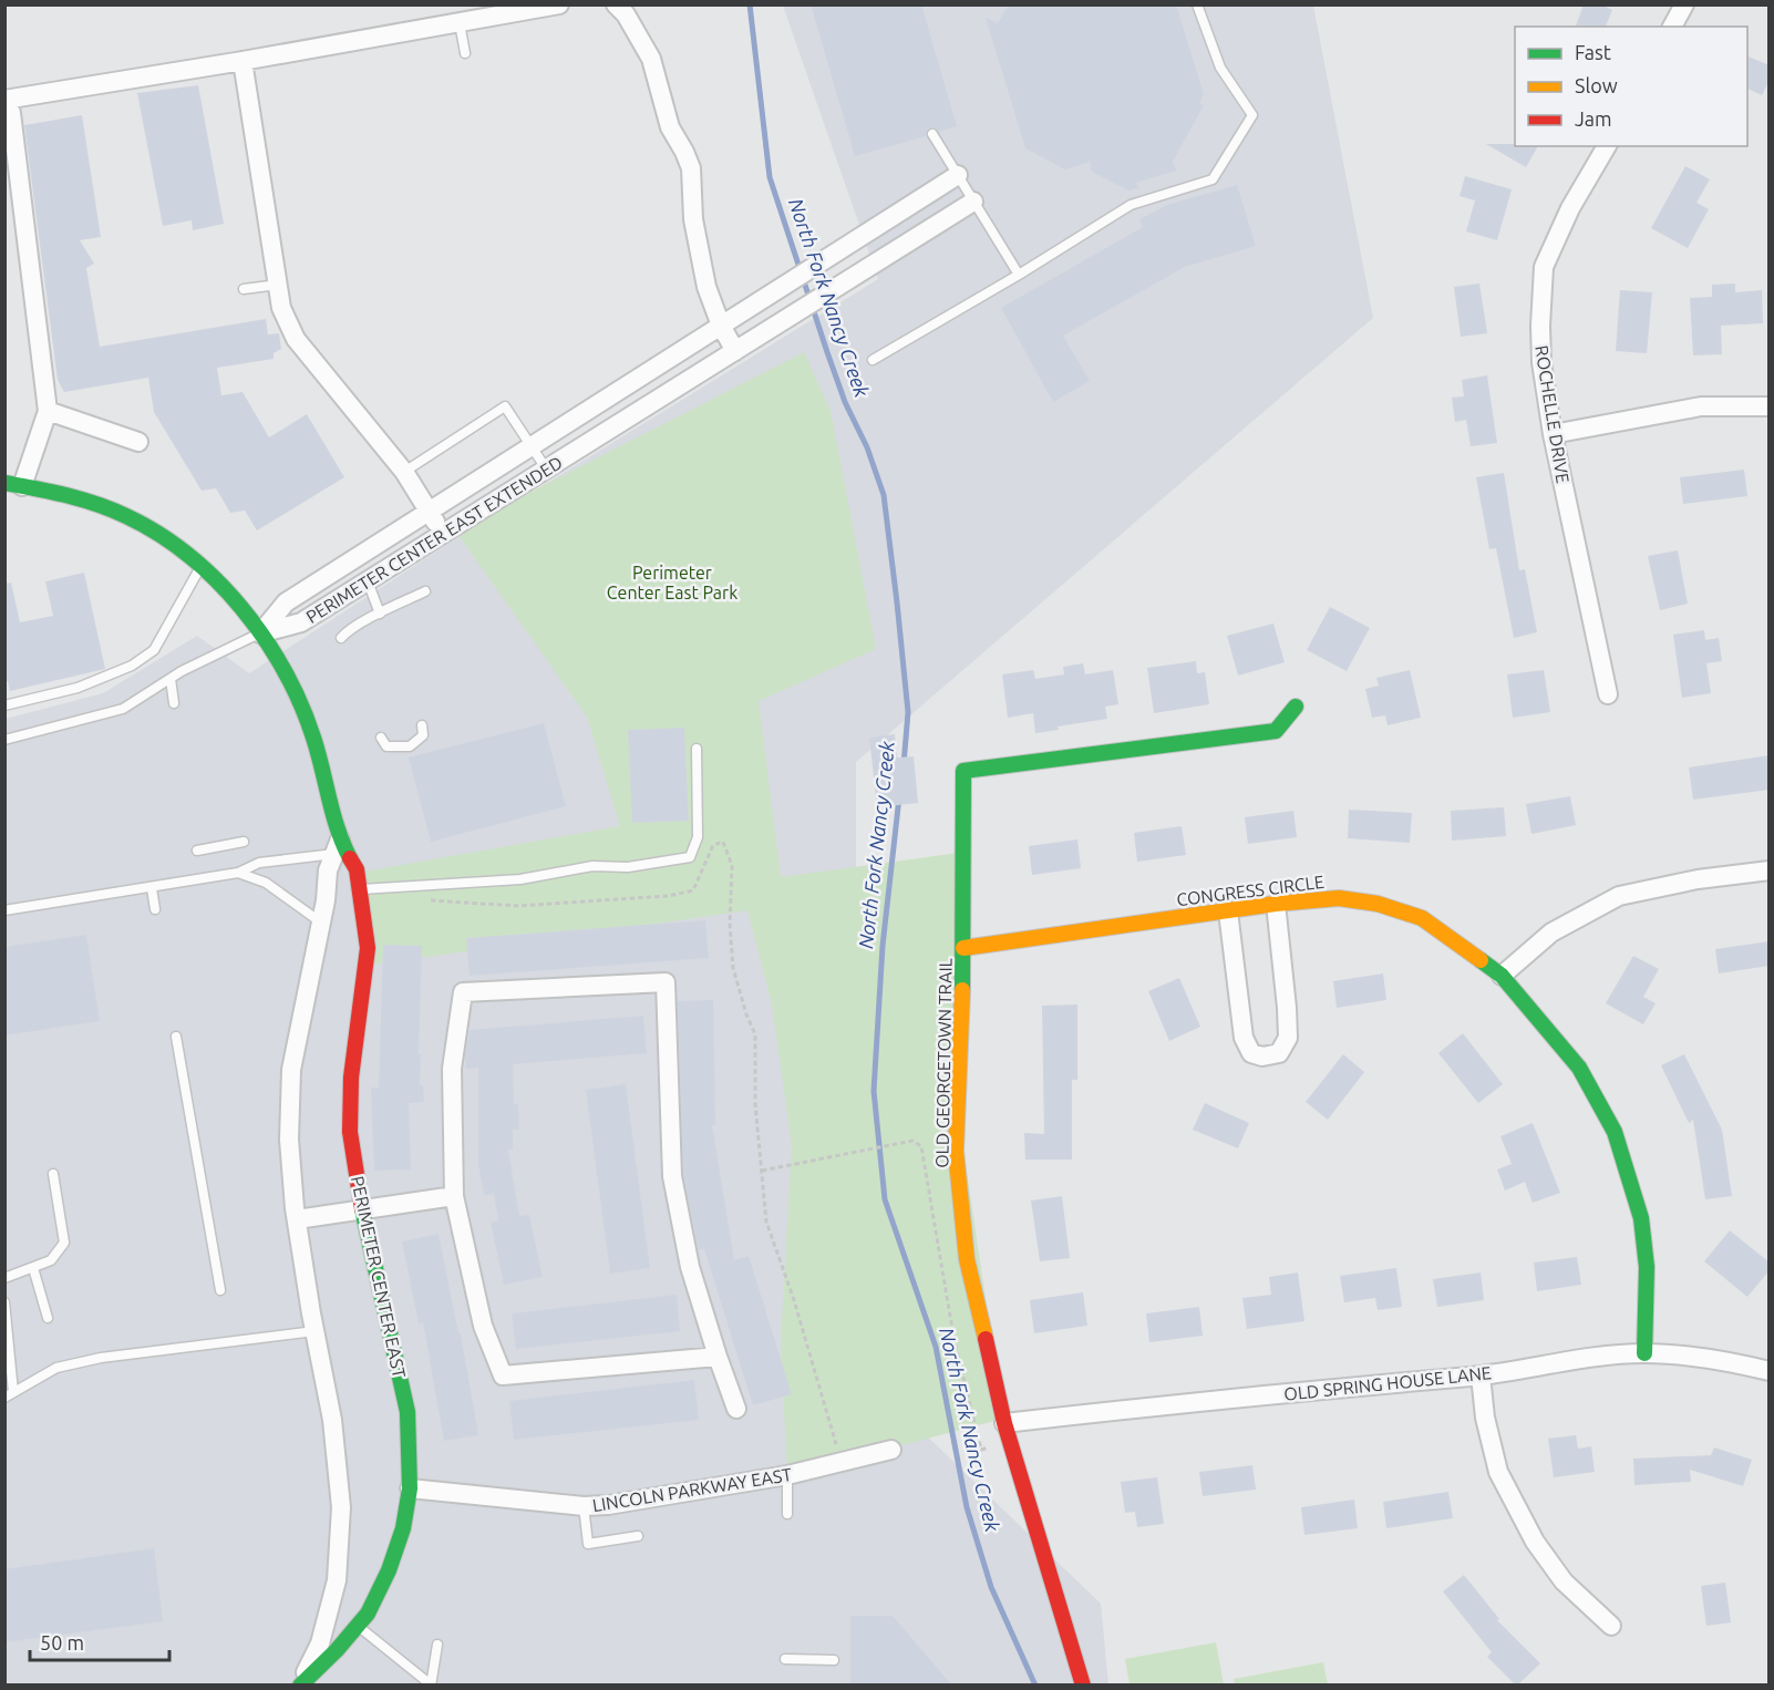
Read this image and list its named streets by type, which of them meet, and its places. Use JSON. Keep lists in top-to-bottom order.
{
  "streets": {
    "street": [
      "ROCHELLE DRIVE",
      "PERIMETER CENTER EAST EXTENDED",
      "CONGRESS CIRCLE",
      "OLD GEORGETOWN TRAIL",
      "PERIMETER CENTER EAST",
      "OLD SPRING HOUSE LANE",
      "LINCOLN PARKWAY EAST"
    ]
  },
  "crossings": [
    ["PERIMETER CENTER EAST EXTENDED", "PERIMETER CENTER EAST"],
    ["CONGRESS CIRCLE", "OLD GEORGETOWN TRAIL"],
    ["CONGRESS CIRCLE", "OLD SPRING HOUSE LANE"],
    ["OLD GEORGETOWN TRAIL", "OLD SPRING HOUSE LANE"],
    ["PERIMETER CENTER EAST", "LINCOLN PARKWAY EAST"]
  ],
  "water": ["North Fork Nancy Creek"],
  "parks": ["Perimeter Center East Park"],
  "legend": ["Fast", "Slow", "Jam"],
  "scale_bar": "50 m"
}
